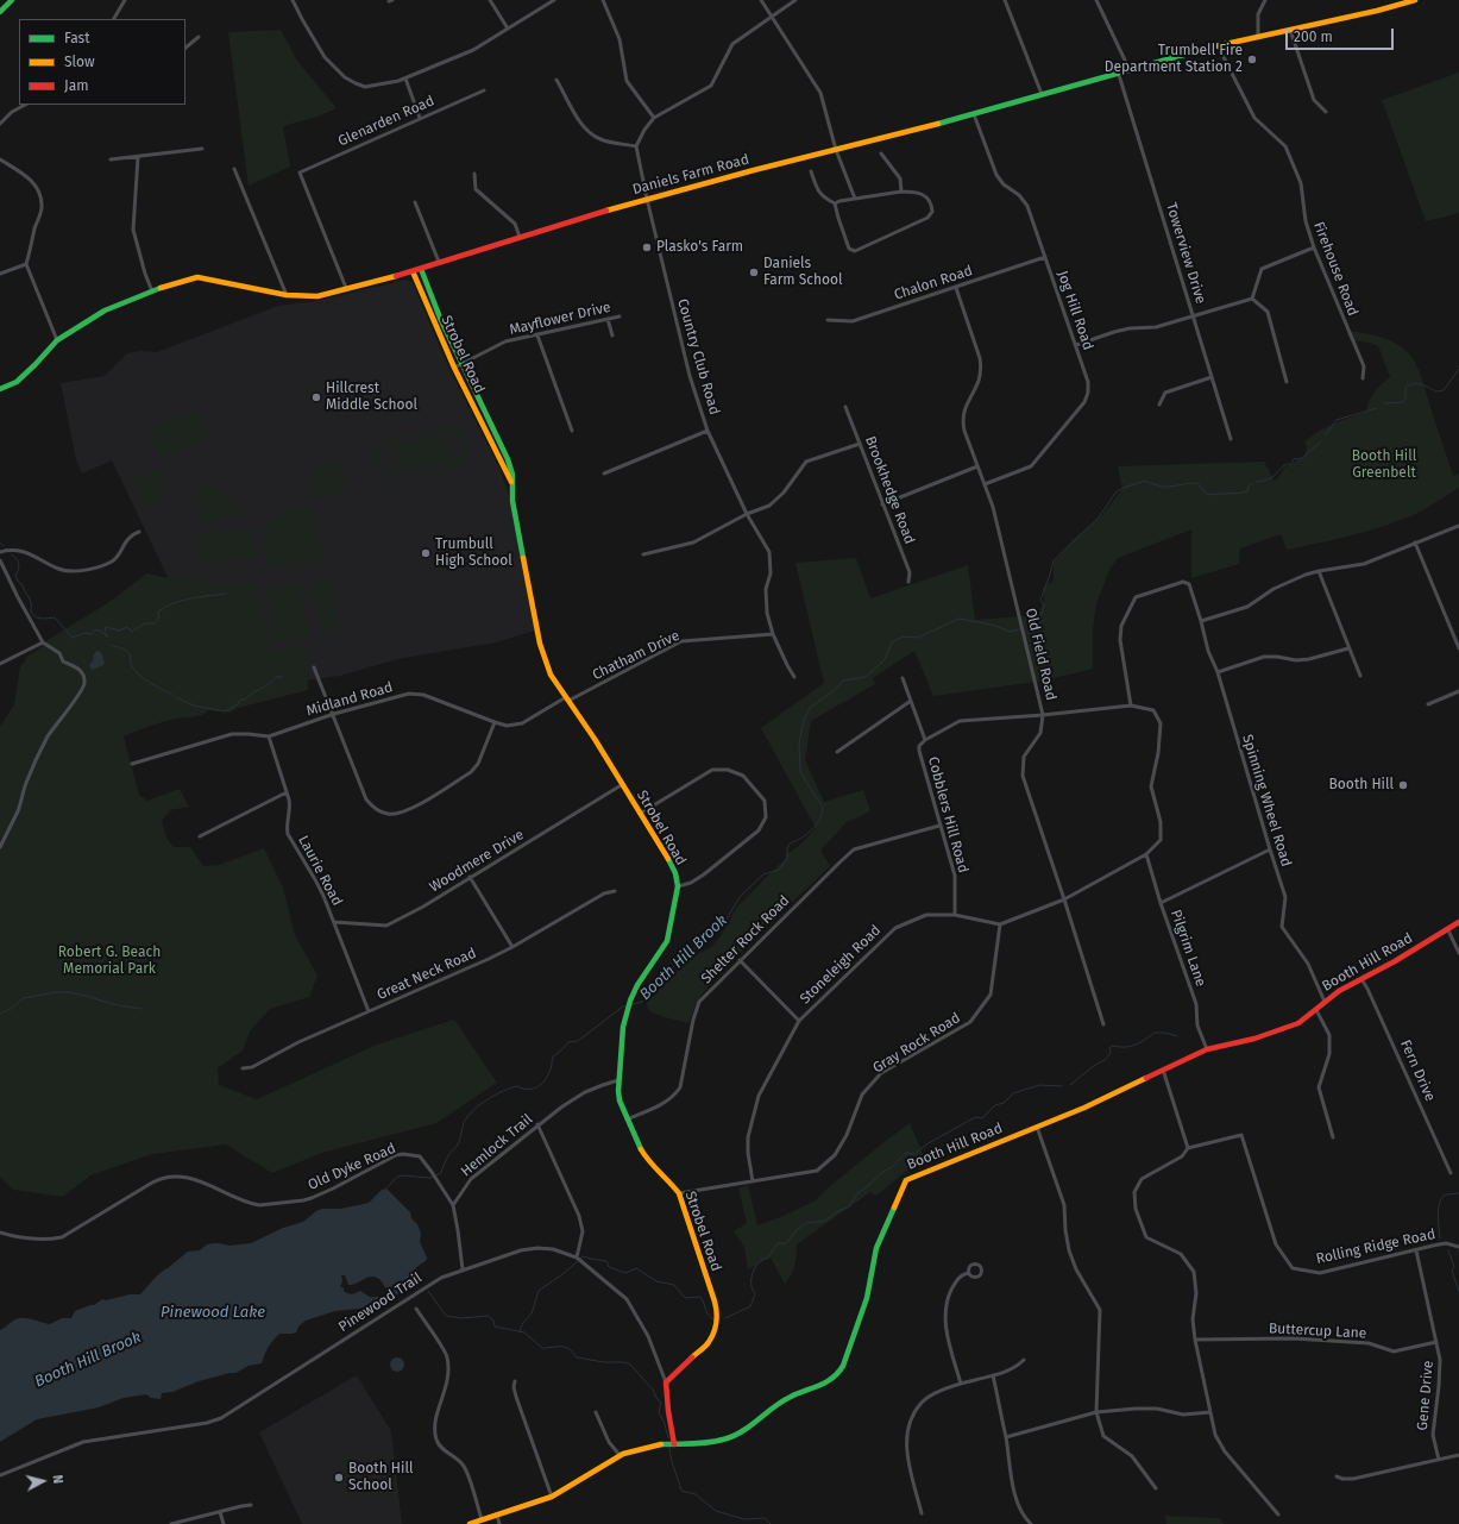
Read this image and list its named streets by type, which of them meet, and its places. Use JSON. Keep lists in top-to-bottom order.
{
  "streets": {
    "main road": [
      "Daniels Farm Road",
      "Strobel Road",
      "Booth Hill Road",
      "Pinewood Trail"
    ],
    "street": [
      "Glenarden Road",
      "Towerview Drive",
      "Firehouse Road",
      "Chalon Road",
      "Jog Hill Road",
      "Mayflower Drive",
      "Country Club Road",
      "Brookhedge Road",
      "Old Field Road",
      "Chatham Drive",
      "Midland Road",
      "Spinning Wheel Road",
      "Cobblers Hill Road",
      "Woodmere Drive",
      "Laurie Road",
      "Shelter Rock Road",
      "Pilgrim Lane",
      "Stoneleigh Road",
      "Great Neck Road",
      "Gray Rock Road",
      "Fern Drive",
      "Hemlock Trail",
      "Old Dyke Road",
      "Rolling Ridge Road",
      "Buttercup Lane",
      "Gene Drive"
    ]
  },
  "crossings": [
    ["Glenarden Road", "Daniels Farm Road"],
    ["Daniels Farm Road", "Towerview Drive"],
    ["Daniels Farm Road", "Firehouse Road"],
    ["Daniels Farm Road", "Jog Hill Road"],
    ["Daniels Farm Road", "Strobel Road"],
    ["Daniels Farm Road", "Country Club Road"],
    ["Chalon Road", "Jog Hill Road"],
    ["Chalon Road", "Old Field Road"],
    ["Jog Hill Road", "Old Field Road"],
    ["Mayflower Drive", "Strobel Road"],
    ["Strobel Road", "Chatham Drive"],
    ["Strobel Road", "Midland Road"],
    ["Strobel Road", "Woodmere Drive"],
    ["Strobel Road", "Shelter Rock Road"],
    ["Strobel Road", "Gray Rock Road"],
    ["Strobel Road", "Hemlock Trail"],
    ["Strobel Road", "Pinewood Trail"],
    ["Country Club Road", "Chatham Drive"],
    ["Chatham Drive", "Midland Road"],
    ["Midland Road", "Laurie Road"],
    ["Spinning Wheel Road", "Booth Hill Road"],
    ["Cobblers Hill Road", "Shelter Rock Road"],
    ["Cobblers Hill Road", "Stoneleigh Road"],
    ["Woodmere Drive", "Laurie Road"],
    ["Laurie Road", "Great Neck Road"],
    ["Pilgrim Lane", "Booth Hill Road"],
    ["Booth Hill Road", "Fern Drive"],
    ["Booth Hill Road", "Pinewood Trail"],
    ["Stoneleigh Road", "Gray Rock Road"],
    ["Hemlock Trail", "Old Dyke Road"],
    ["Rolling Ridge Road", "Gene Drive"],
    ["Buttercup Lane", "Gene Drive"]
  ],
  "water": ["Booth Hill Brook", "Pinewood Lake"],
  "parks": ["Booth Hill Greenbelt", "Robert G. Beach Memorial Park"],
  "places": [
    "Trumbell Fire Department Station 2",
    "Plasko's Farm",
    "Daniels Farm School",
    "Hillcrest Middle School",
    "Trumbull High School",
    "Booth Hill",
    "Booth Hill School"
  ],
  "legend": ["Fast", "Slow", "Jam"],
  "scale_bar": "200 m",
  "north": "right"
}
